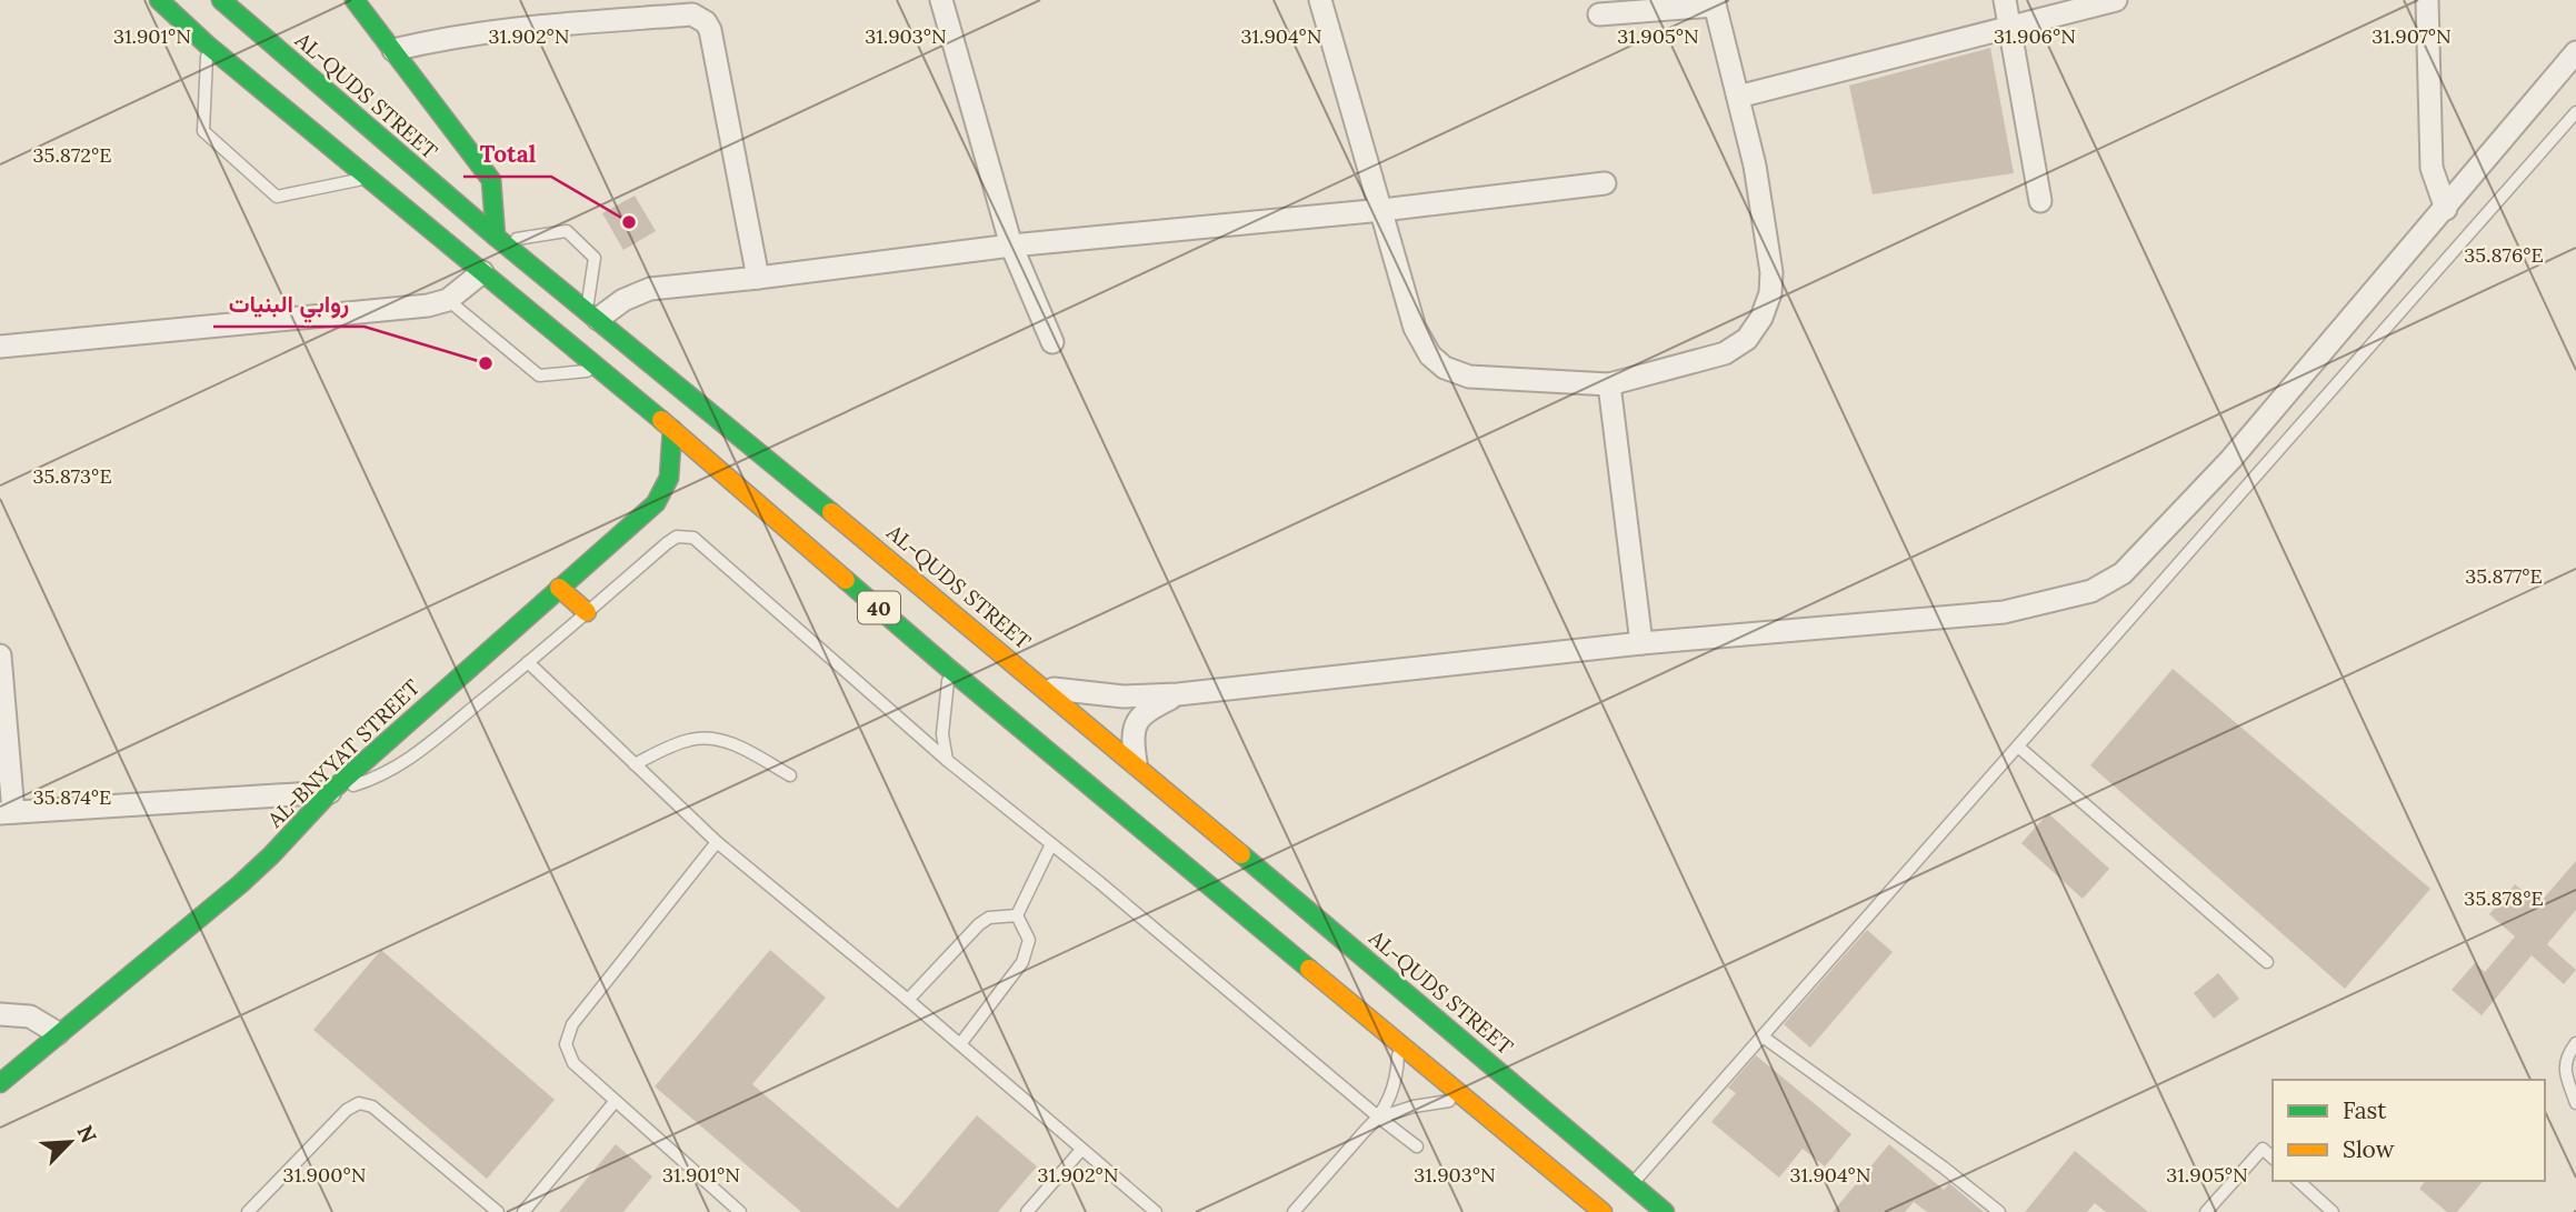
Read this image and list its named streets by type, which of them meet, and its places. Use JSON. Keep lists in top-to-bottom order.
{
  "streets": {
    "main road": ["AL-QUDS STREET", "40", "AL-BNYYAT STREET"]
  },
  "crossings": [
    ["40", "AL-BNYYAT STREET"]
  ],
  "places": ["Total", "روابي البنيات"],
  "legend": ["Fast", "Slow"],
  "north": "top right",
  "coordinates": [
    "31.901°N",
    "31.902°N",
    "31.903°N",
    "31.904°N",
    "31.905°N",
    "31.906°N",
    "31.907°N",
    "35.872°E",
    "35.876°E",
    "35.873°E",
    "35.877°E",
    "35.874°E",
    "35.878°E",
    "31.900°N"
  ]
}
